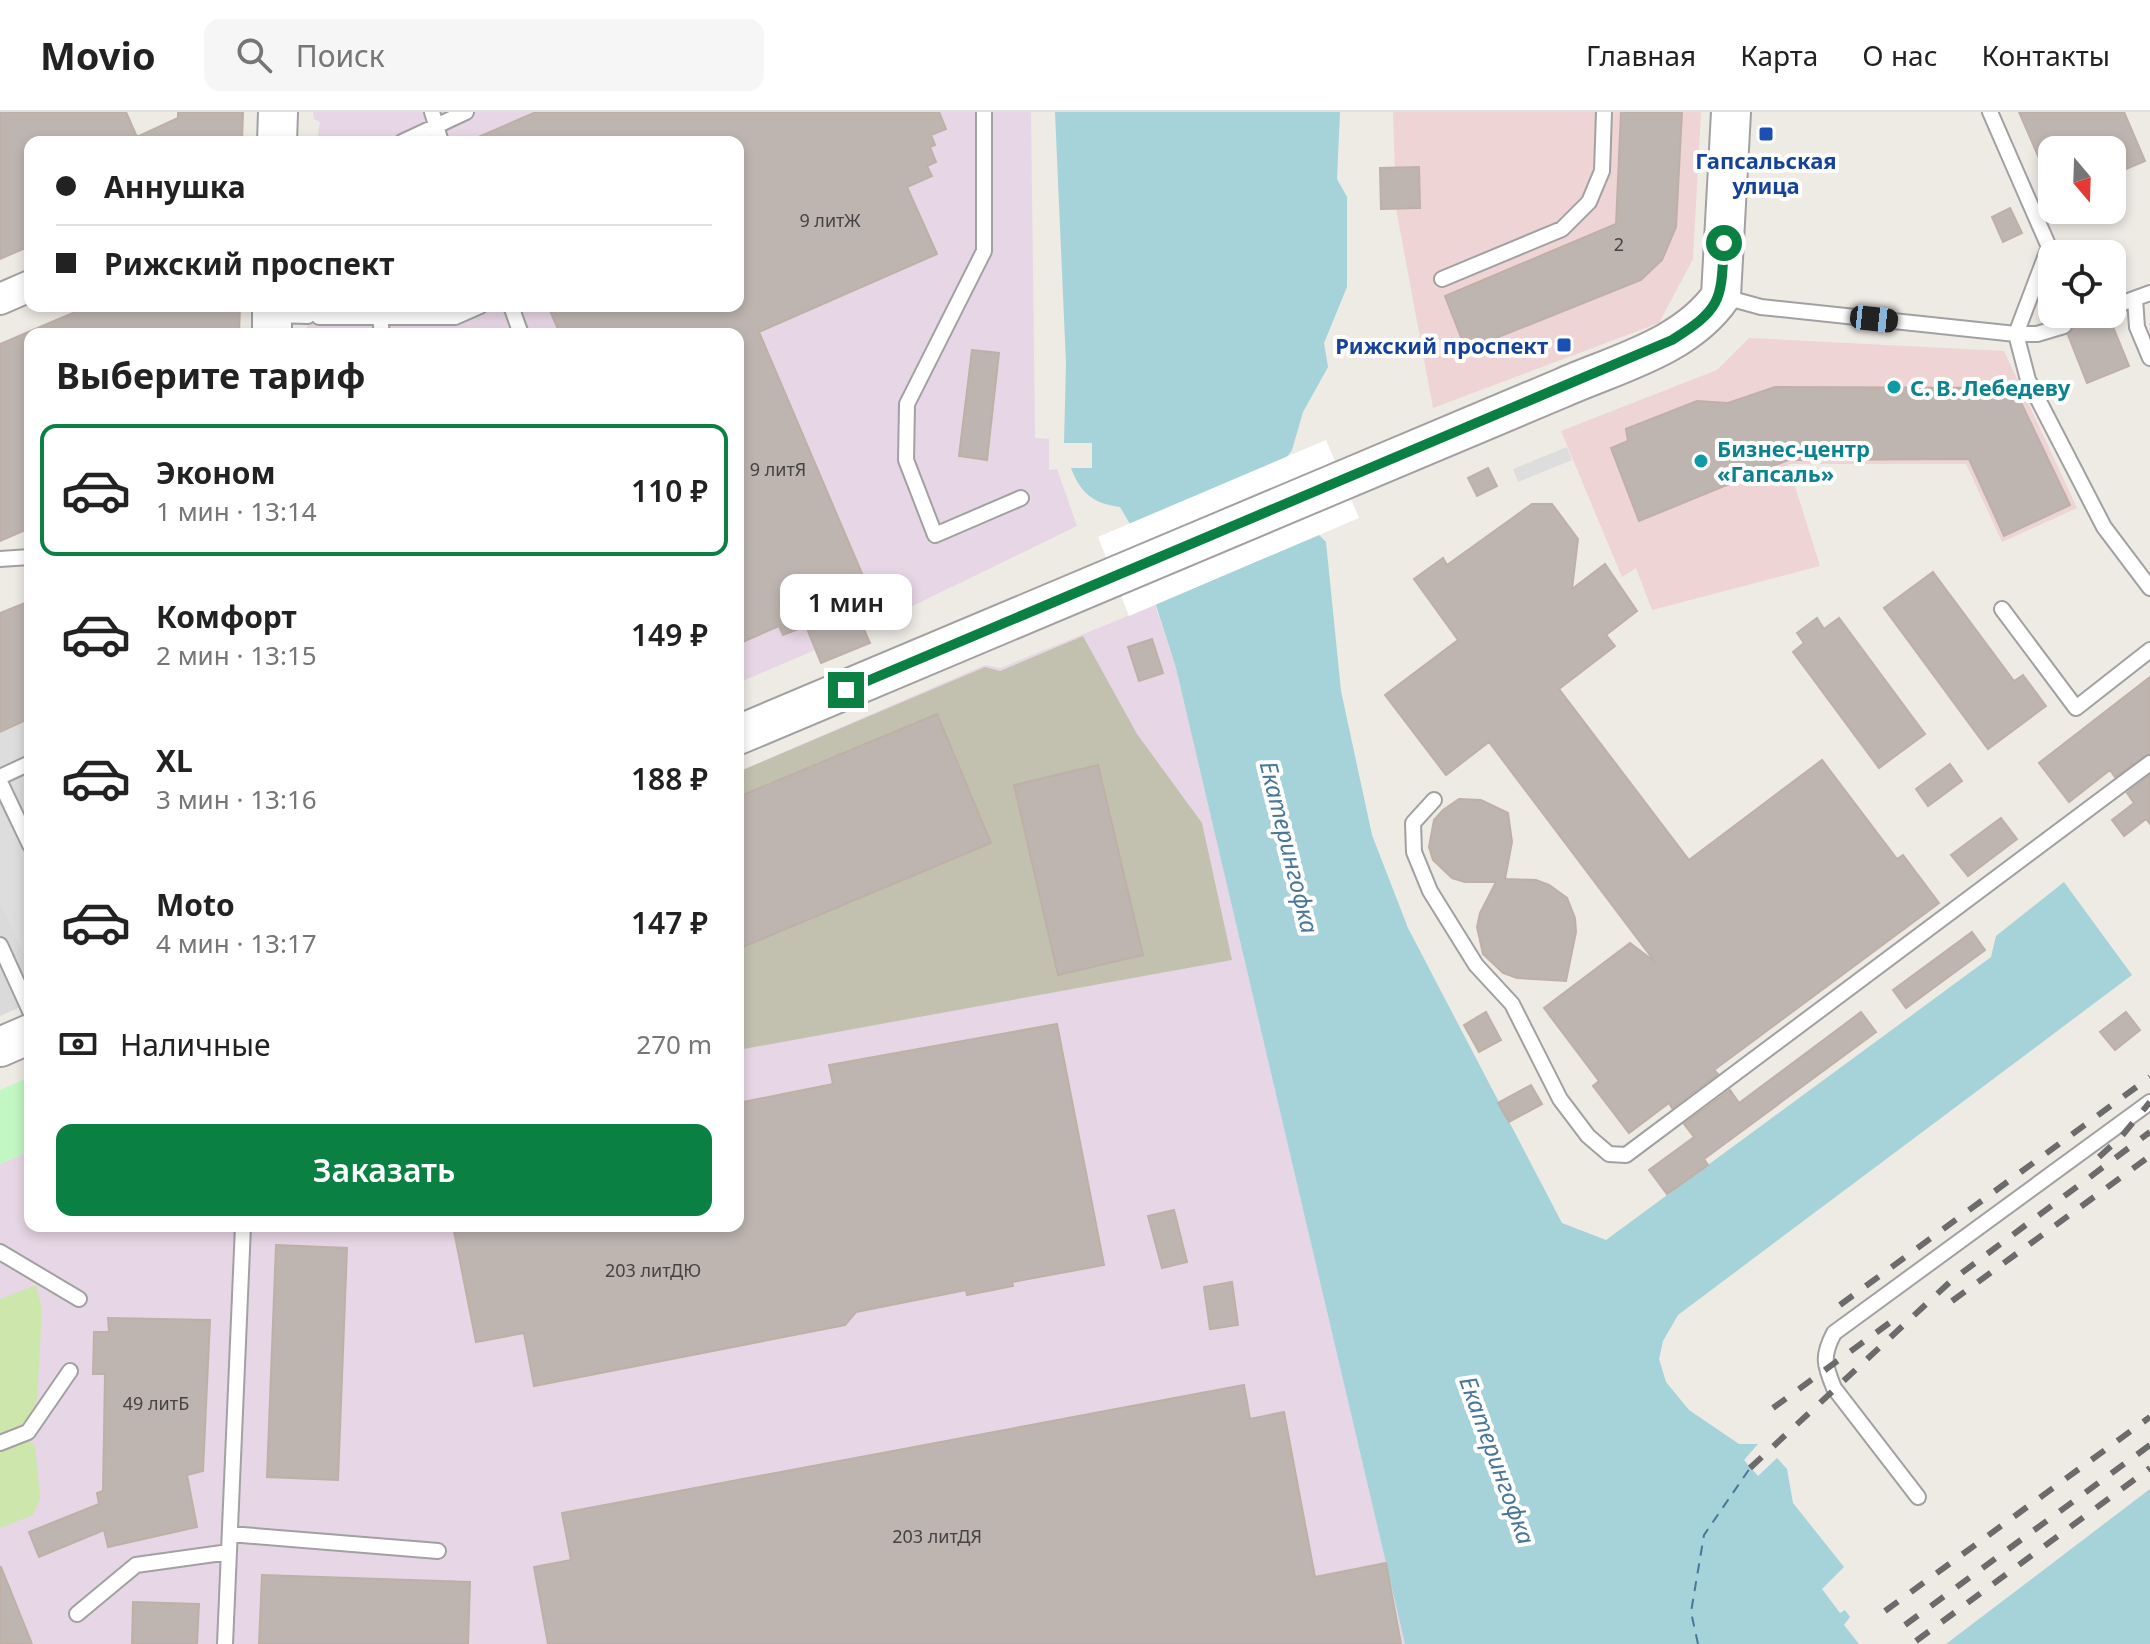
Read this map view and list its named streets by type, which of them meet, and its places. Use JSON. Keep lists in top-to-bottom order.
{
  "water": ["Екатерингофка"],
  "places": {
    "transit": ["Гапсальская улица", "Рижский проспект"],
    "other": ["С. В. Лебедеву", "Бизнес-центр «Гапсаль»"]
  },
  "house_numbers": [
    "9 литЖ",
    "2",
    "9 литЯ",
    "203 литДЮ",
    "49 литБ",
    "203 литДЯ"
  ],
  "north": "bottom",
  "page": {
    "header": "Movio",
    "search": "Поиск",
    "nav": [
      "Главная",
      "Карта",
      "О нас",
      "Контакты"
    ],
    "banner": ["Аннушка", "Рижский проспект"],
    "heading": "Выберите тариф",
    "list": [
      {
        "name": "Эконом",
        "note": "1 мин · 13:14",
        "value": "110 ₽"
      },
      {
        "name": "Комфорт",
        "note": "2 мин · 13:15",
        "value": "149 ₽"
      },
      {
        "name": "XL",
        "note": "3 мин · 13:16",
        "value": "188 ₽"
      },
      {
        "name": "Moto",
        "note": "4 мин · 13:17",
        "value": "147 ₽"
      }
    ],
    "bubble": "1 мин",
    "pay": ["Наличные", "270 m"],
    "buttons": "Заказать"
  }
}
